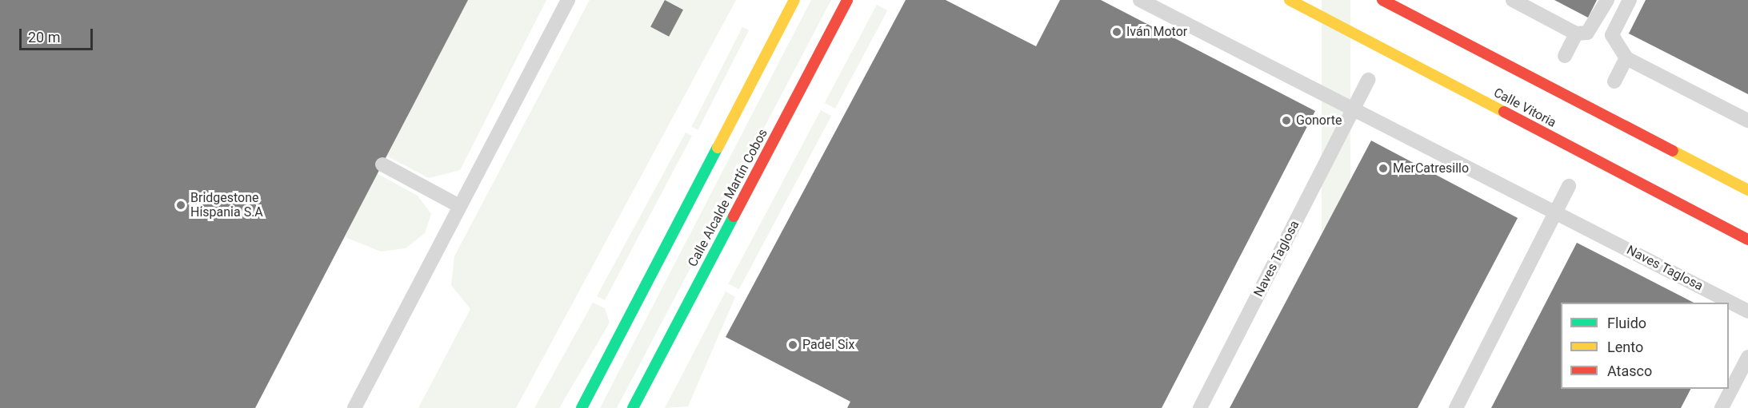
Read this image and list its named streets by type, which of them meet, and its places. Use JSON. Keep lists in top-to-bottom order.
{
  "streets": {
    "main road": ["Calle Vitoria", "Calle Alcalde Martín Cobos"],
    "lane": ["Naves Taglosa"]
  },
  "places": [
    "Iván Motor",
    "Gonorte",
    "MerCatresillo",
    "Bridgestone Hispania S.A",
    "Padel Six"
  ],
  "legend": ["Fluido", "Lento", "Atasco"],
  "scale_bar": "20 m"
}
